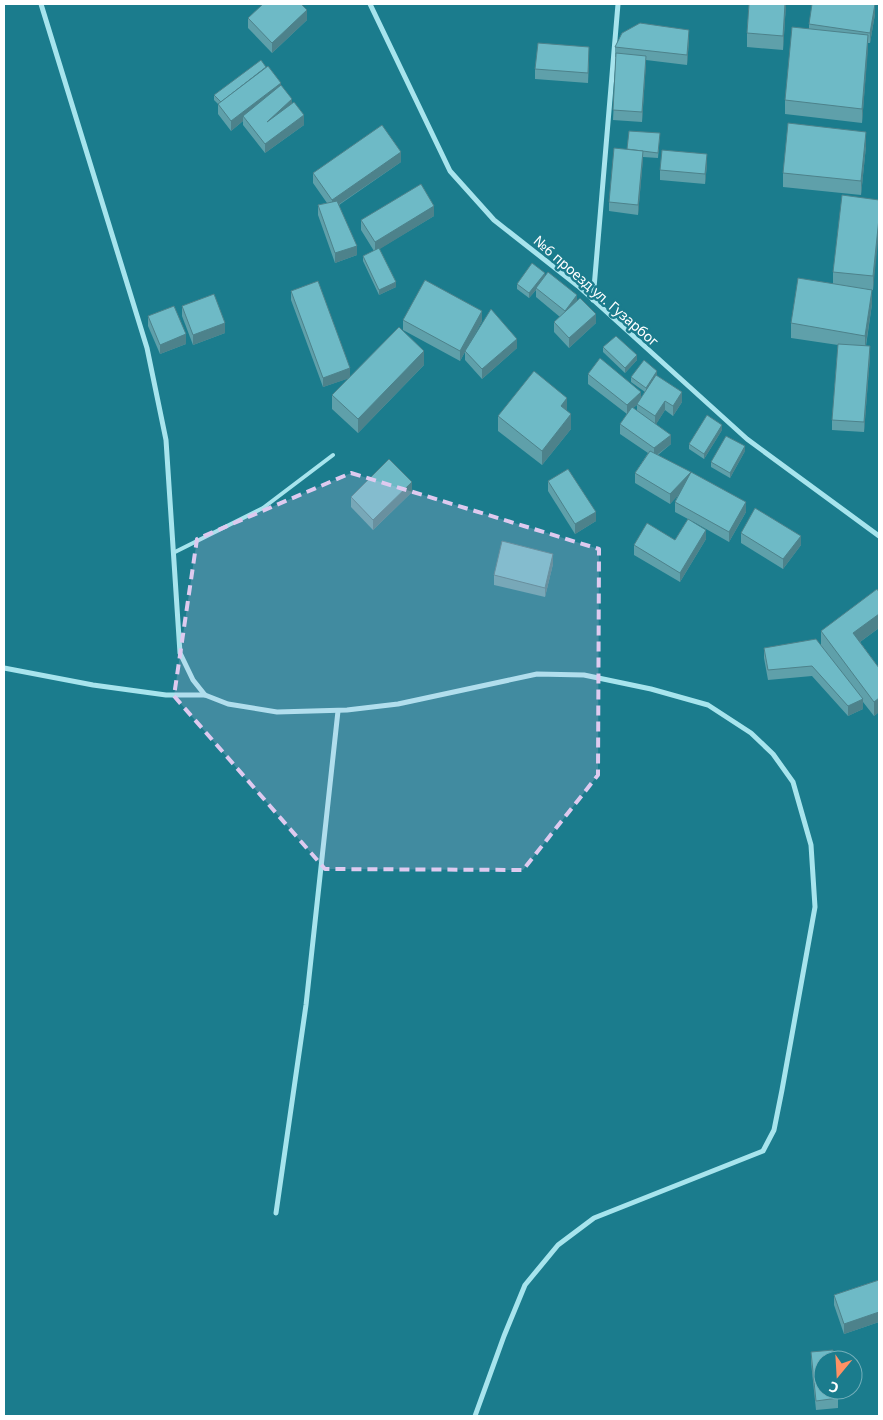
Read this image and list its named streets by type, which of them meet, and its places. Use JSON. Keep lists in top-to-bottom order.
{
  "streets": {
    "street": ["№6 проезд ул. Гузарбог"]
  },
  "north": "bottom"
}
